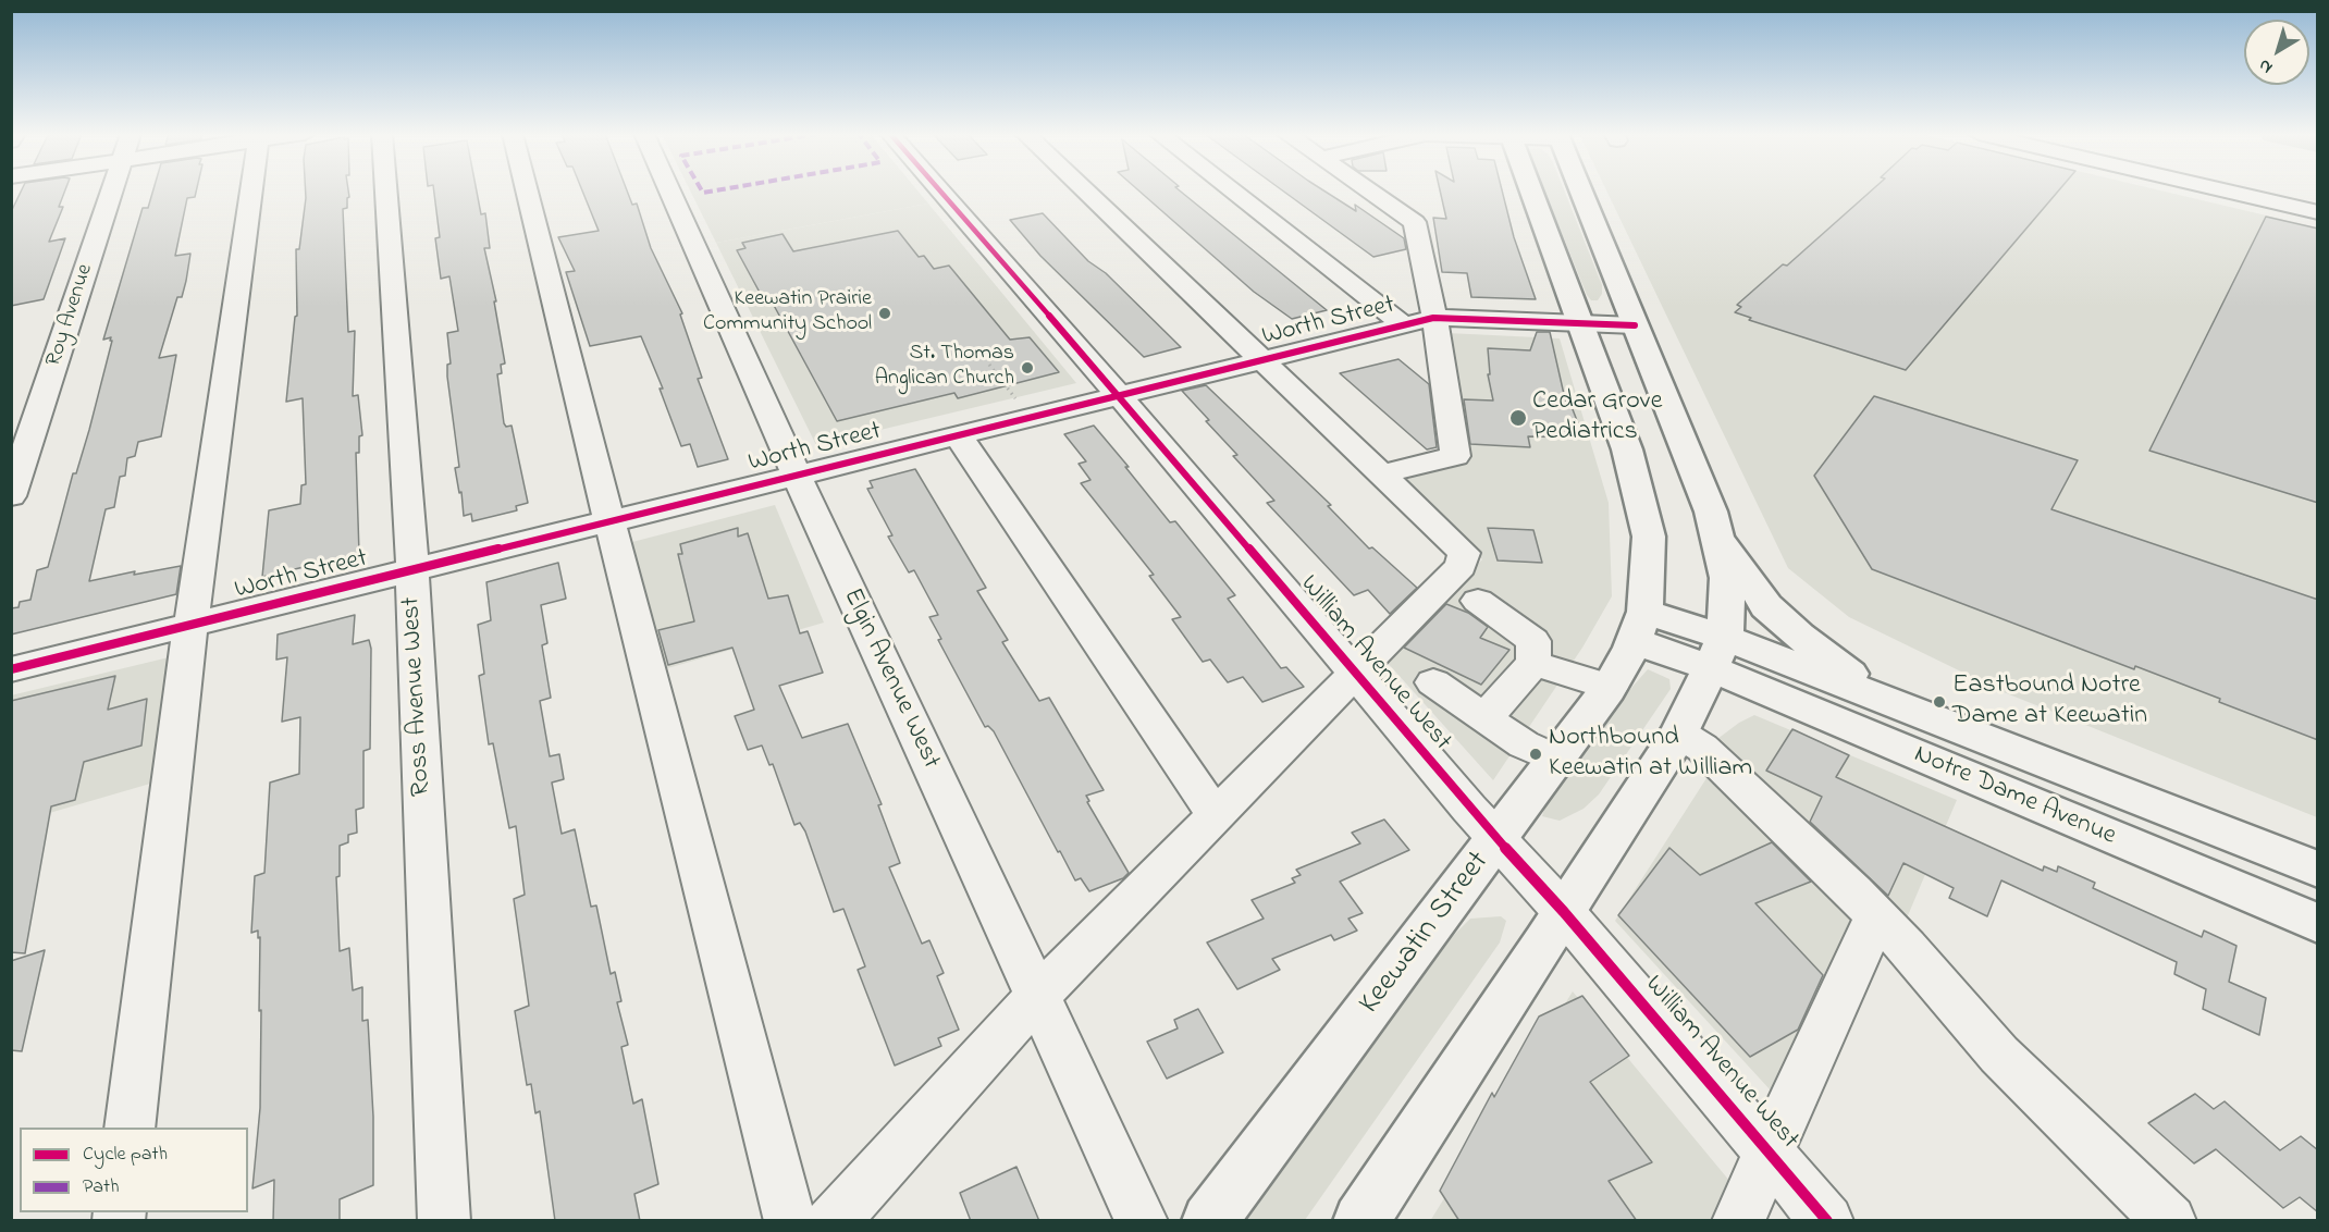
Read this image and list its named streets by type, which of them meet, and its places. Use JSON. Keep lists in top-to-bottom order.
{
  "streets": {
    "main road": ["Notre Dame Avenue", "Keewatin Street"],
    "street": [
      "Roy Avenue",
      "Worth Street",
      "William Avenue West",
      "Elgin Avenue West",
      "Ross Avenue West"
    ]
  },
  "crossings": [
    ["Worth Street", "William Avenue West"],
    ["Worth Street", "Elgin Avenue West"],
    ["Worth Street", "Ross Avenue West"],
    ["William Avenue West", "Keewatin Street"],
    ["Notre Dame Avenue", "Keewatin Street"]
  ],
  "places": [
    "Keewatin Prairie Community School",
    "St. Thomas Anglican Church",
    "Cedar Grove Pediatrics",
    "Eastbound Notre Dame at Keewatin",
    "Northbound Keewatin at William"
  ],
  "legend": ["Cycle path", "Path"],
  "north": "bottom left"
}
